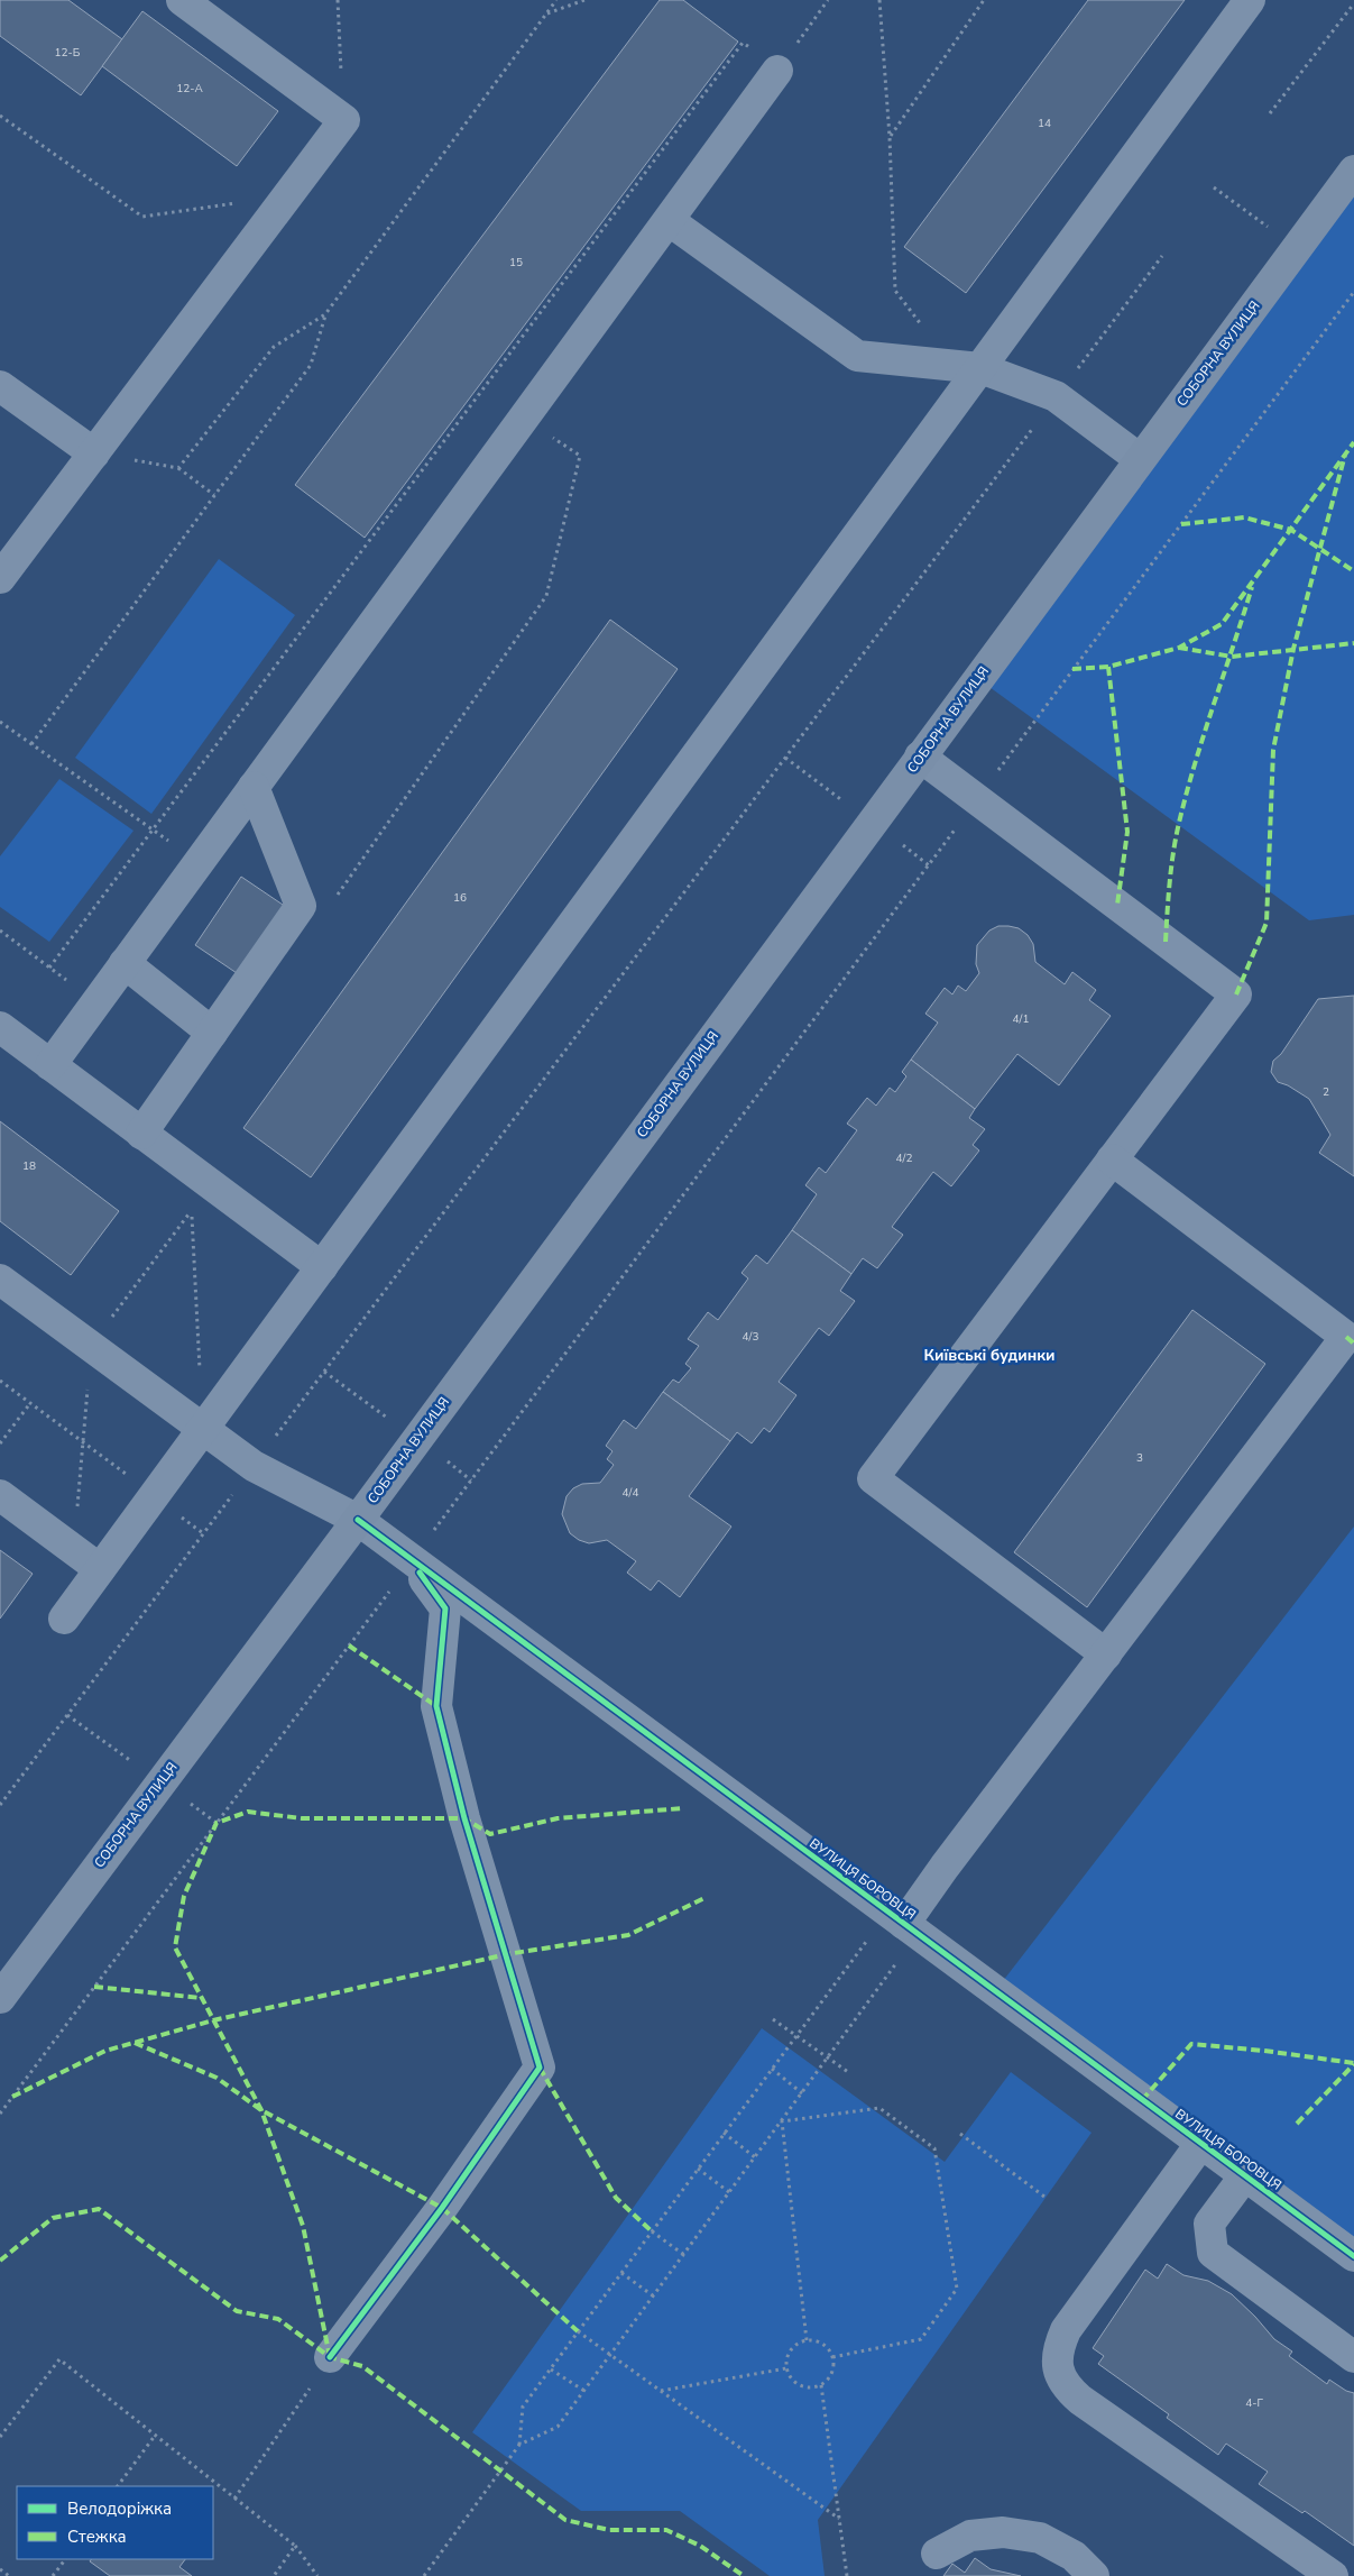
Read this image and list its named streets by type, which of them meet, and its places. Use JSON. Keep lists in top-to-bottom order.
{
  "streets": {
    "main road": ["СОБОРНА ВУЛИЦЯ"],
    "street": ["ВУЛИЦЯ БОРОВЦЯ"]
  },
  "crossings": [
    ["СОБОРНА ВУЛИЦЯ", "ВУЛИЦЯ БОРОВЦЯ"]
  ],
  "districts": ["Київські будинки"],
  "house_numbers": [
    "12-Б",
    "12-А",
    "14",
    "15",
    "16",
    "4/1",
    "2",
    "4/2",
    "18",
    "4/3",
    "3",
    "4/4",
    "4-Г"
  ],
  "legend": ["Велодоріжка", "Стежка"]
}
